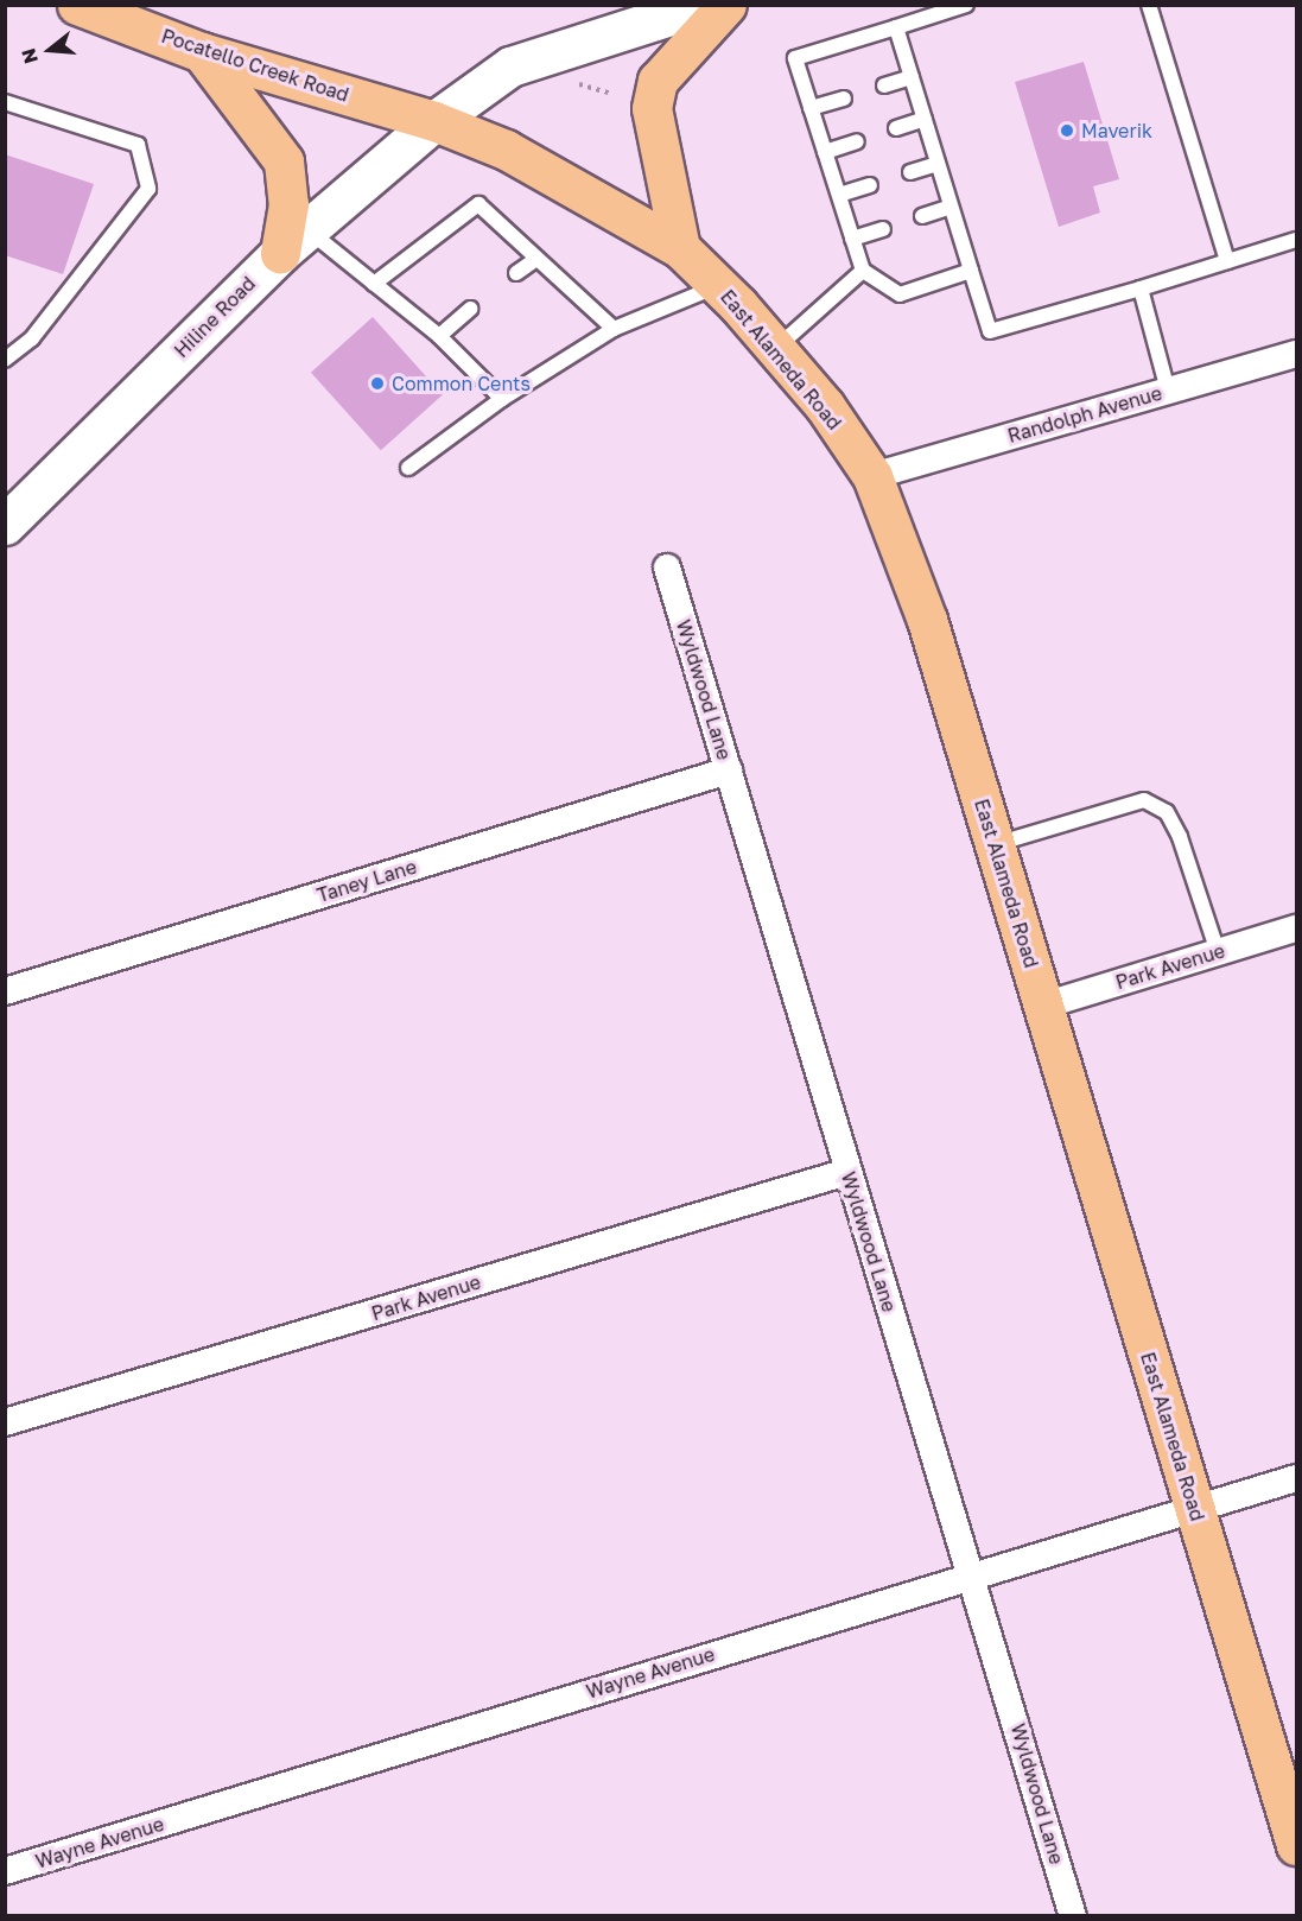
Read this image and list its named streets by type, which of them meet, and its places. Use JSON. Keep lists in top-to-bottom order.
{
  "streets": {
    "main road": ["Pocatello Creek Road", "East Alameda Road"],
    "street": [
      "Hiline Road",
      "Randolph Avenue",
      "Wyldwood Lane",
      "Taney Lane",
      "Park Avenue",
      "Wayne Avenue"
    ]
  },
  "crossings": [
    ["Pocatello Creek Road", "Hiline Road"],
    ["Pocatello Creek Road", "East Alameda Road"],
    ["Hiline Road", "East Alameda Road"],
    ["East Alameda Road", "Randolph Avenue"],
    ["East Alameda Road", "Park Avenue"],
    ["East Alameda Road", "Wayne Avenue"],
    ["Wyldwood Lane", "Taney Lane"],
    ["Wyldwood Lane", "Park Avenue"],
    ["Wyldwood Lane", "Wayne Avenue"]
  ],
  "places": ["Maverik", "Common Cents"],
  "north": "left"
}
